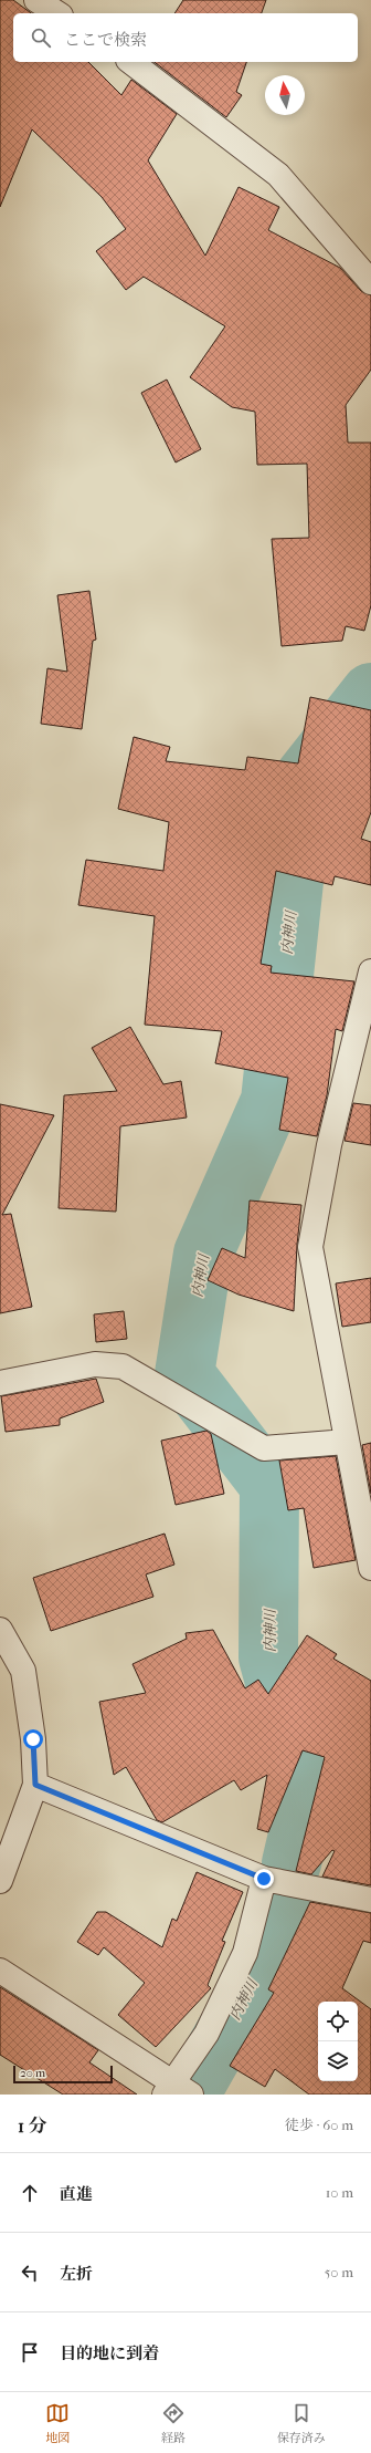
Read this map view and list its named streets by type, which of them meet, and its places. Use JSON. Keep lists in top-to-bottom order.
{
  "water": ["内神川"],
  "scale_bar": "20 m",
  "north": "top",
  "page": {
    "search": "ここで検索",
    "scale": "20 m",
    "heading": ["1 分", "徒歩 · 60 m"],
    "list": [
      ["直進", "10 m"],
      ["左折", "50 m"],
      "目的地に到着"
    ],
    "nav": ["地図", "経路", "保存済み"]
  }
}
